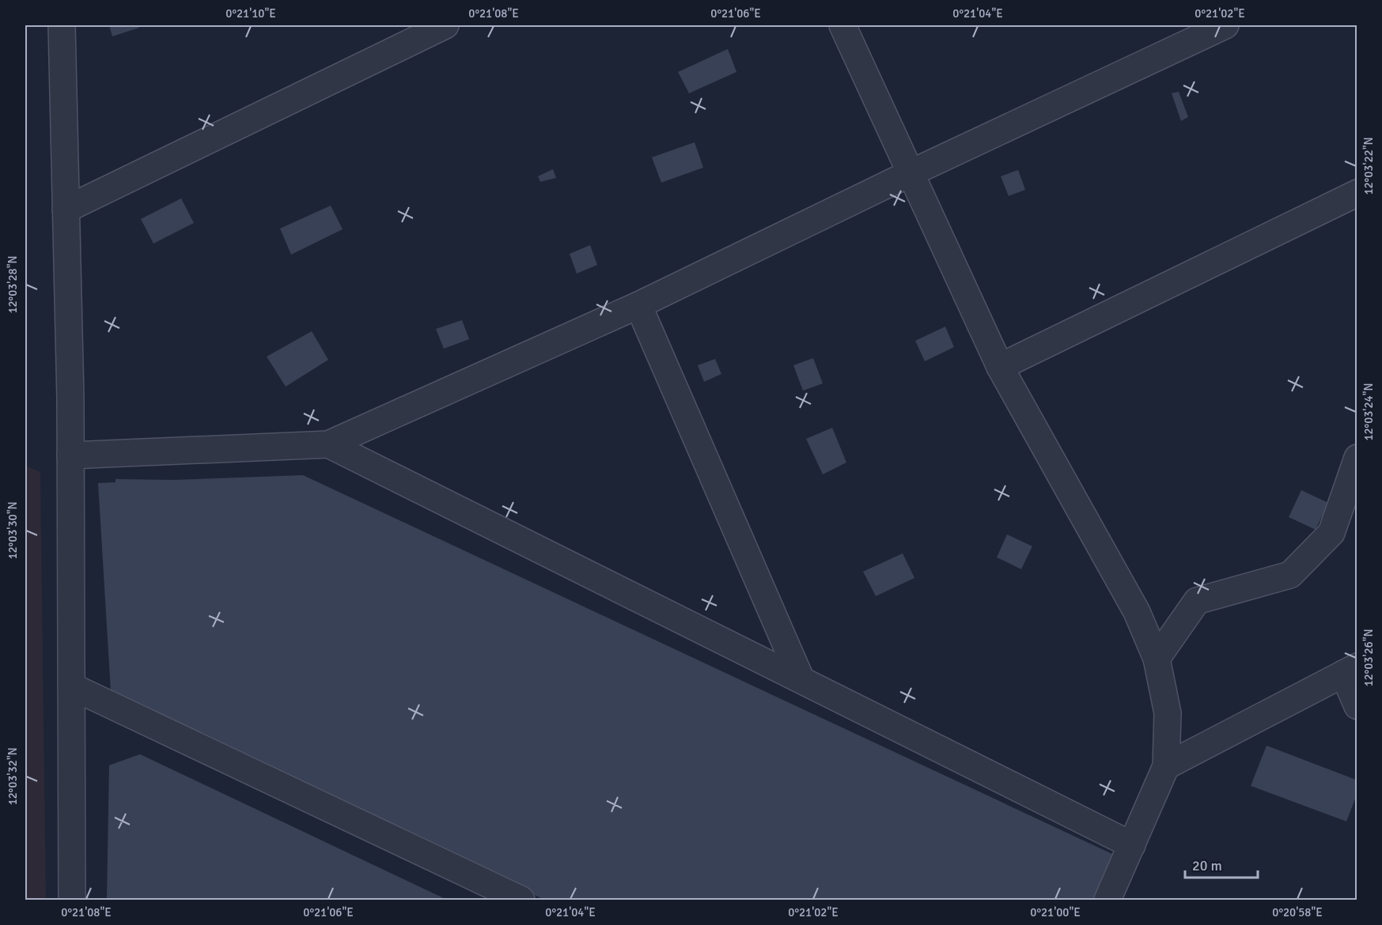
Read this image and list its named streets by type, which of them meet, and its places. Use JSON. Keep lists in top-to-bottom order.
{
  "scale_bar": "20 m",
  "coordinates": [
    "0°21'10\"E",
    "0°21'08\"E",
    "0°21'06\"E",
    "0°21'04\"E",
    "0°21'02\"E",
    "12°03'22\"N",
    "12°03'28\"N",
    "12°03'24\"N",
    "12°03'30\"N",
    "12°03'26\"N",
    "12°03'32\"N",
    "0°21'00\"E",
    "0°20'58\"E"
  ]
}
